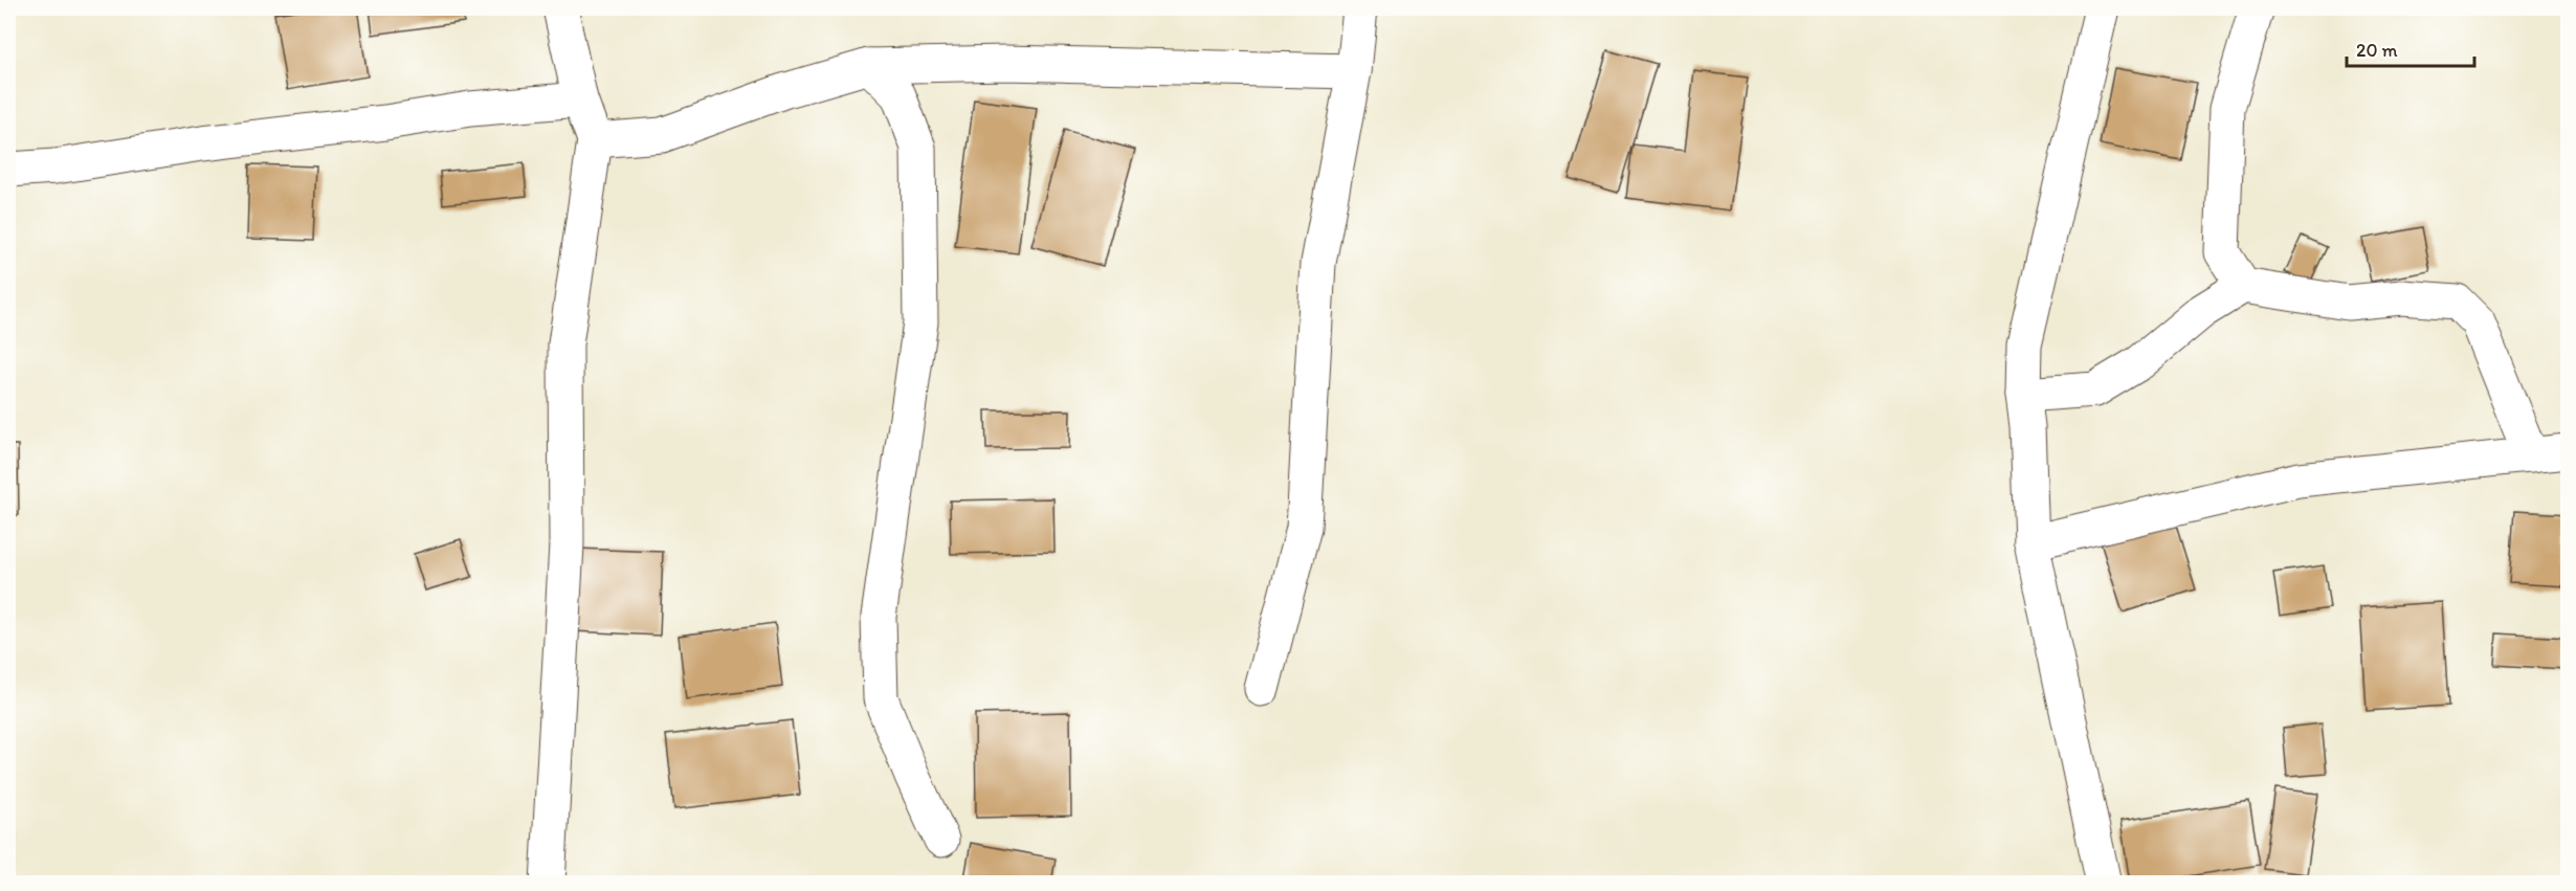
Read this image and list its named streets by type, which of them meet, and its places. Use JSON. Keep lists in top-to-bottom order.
{
  "scale_bar": "20 m"
}
